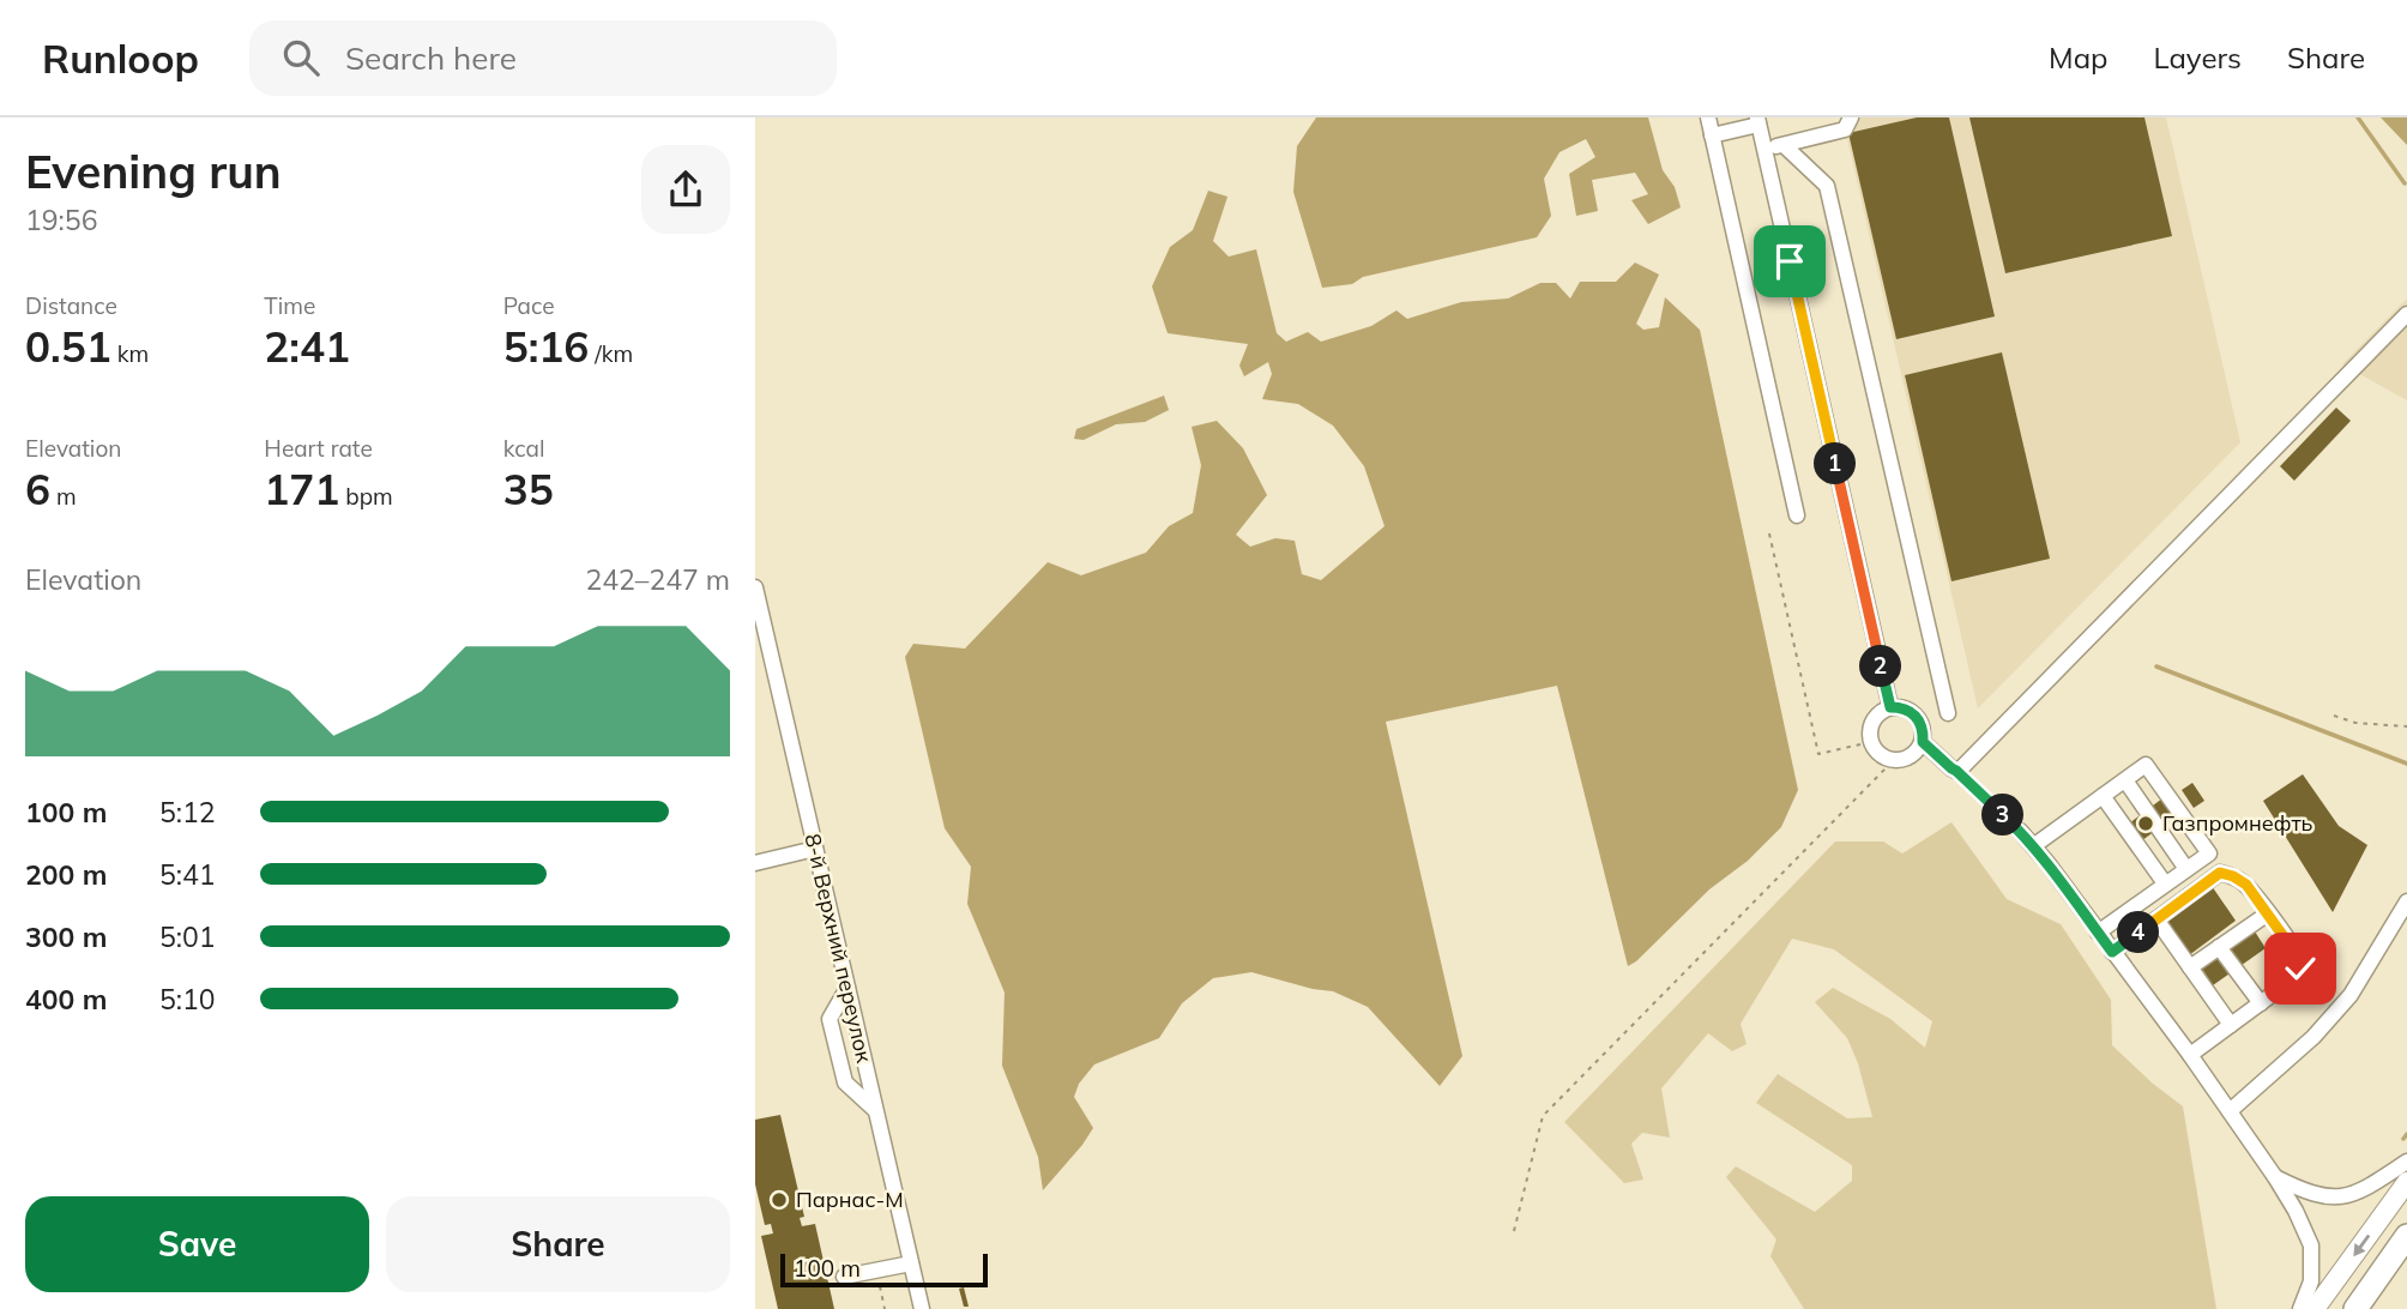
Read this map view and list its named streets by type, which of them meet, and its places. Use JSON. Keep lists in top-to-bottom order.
{
  "streets": {
    "street": ["8-й Верхний переулок"]
  },
  "places": ["Газпромнефть", "Парнас-М"],
  "scale_bar": "100 m",
  "page": {
    "header": "Runloop",
    "search": "Search here",
    "nav": ["Map", "Layers", "Share"],
    "heading": ["Evening run", "19:56"],
    "stats": [
      ["Distance", "0.51 km"],
      ["Time", "2:41"],
      ["Pace", "5:16 /km"],
      ["Elevation", "6 m"],
      ["Heart rate", "171 bpm"],
      ["kcal", "35"]
    ],
    "pins": [
      "1",
      "2",
      "3",
      "4"
    ],
    "chart": ["Elevation", "242–247 m"],
    "list": [
      {
        "name": "100 m",
        "note": "5:12"
      },
      {
        "name": "200 m",
        "note": "5:41"
      },
      {
        "name": "300 m",
        "note": "5:01"
      },
      {
        "name": "400 m",
        "note": "5:10"
      }
    ],
    "buttons": ["Save", "Share"],
    "scale": "100 m"
  }
}
